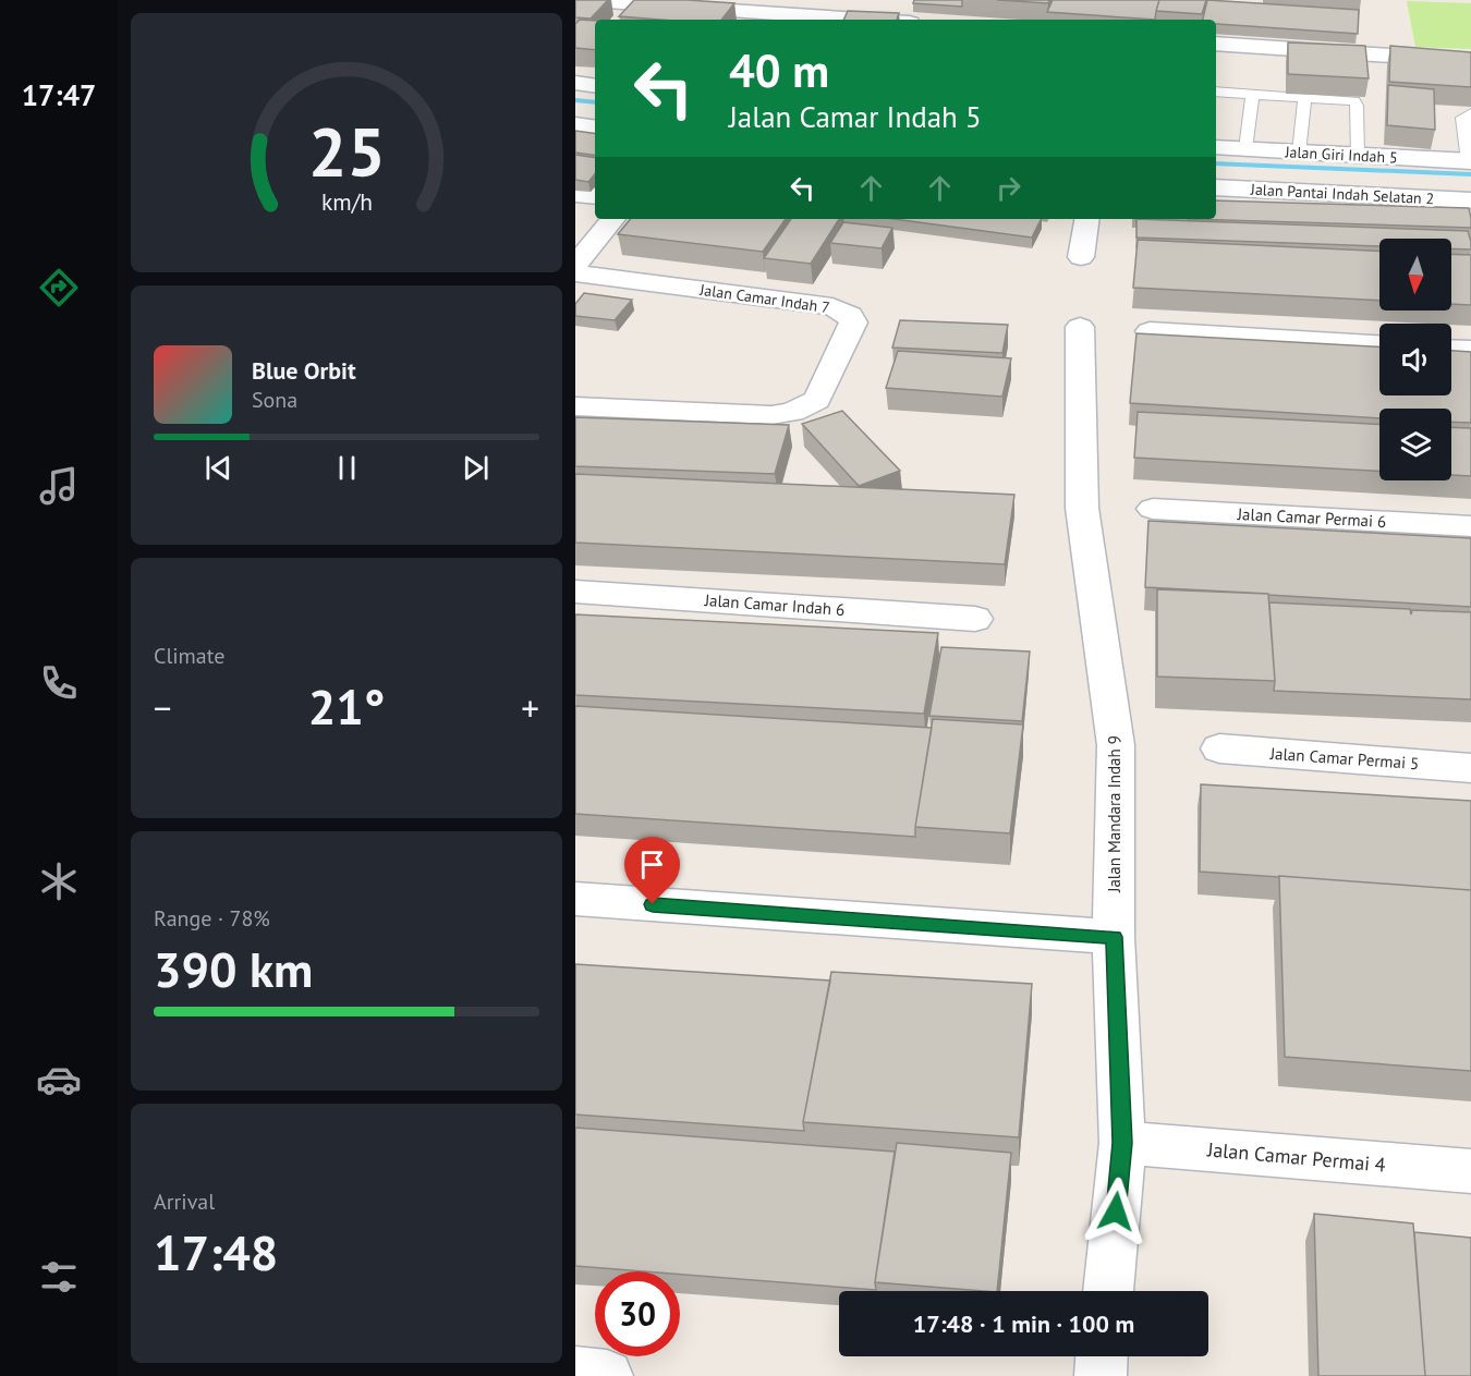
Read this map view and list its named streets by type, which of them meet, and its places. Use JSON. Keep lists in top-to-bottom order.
{
  "streets": {
    "street": [
      "Jalan Giri Indah 5",
      "Jalan Pantai Indah Selatan 2",
      "Jalan Camar Indah 7",
      "Jalan Camar Permai 6",
      "Jalan Camar Indah 6",
      "Jalan Camar Permai 5",
      "Jalan Mandara Indah 9",
      "Jalan Camar Permai 4"
    ]
  },
  "crossings": [
    ["Jalan Mandara Indah 9", "Jalan Camar Permai 4"]
  ],
  "north": "bottom",
  "page": {
    "tabs": "17:47",
    "turn": ["40 m", "Jalan Camar Indah 5"],
    "song": ["Blue Orbit", "Sona"],
    "tile": [
      "Climate",
      ["Range · 78%", "390 km"],
      ["Arrival", "17:48"]
    ],
    "heat": ["−", "21°", "+"],
    "limit": "30",
    "trip": "17:48 · 1 min · 100 m",
    "gauge": ["25", "km/h"]
  }
}
